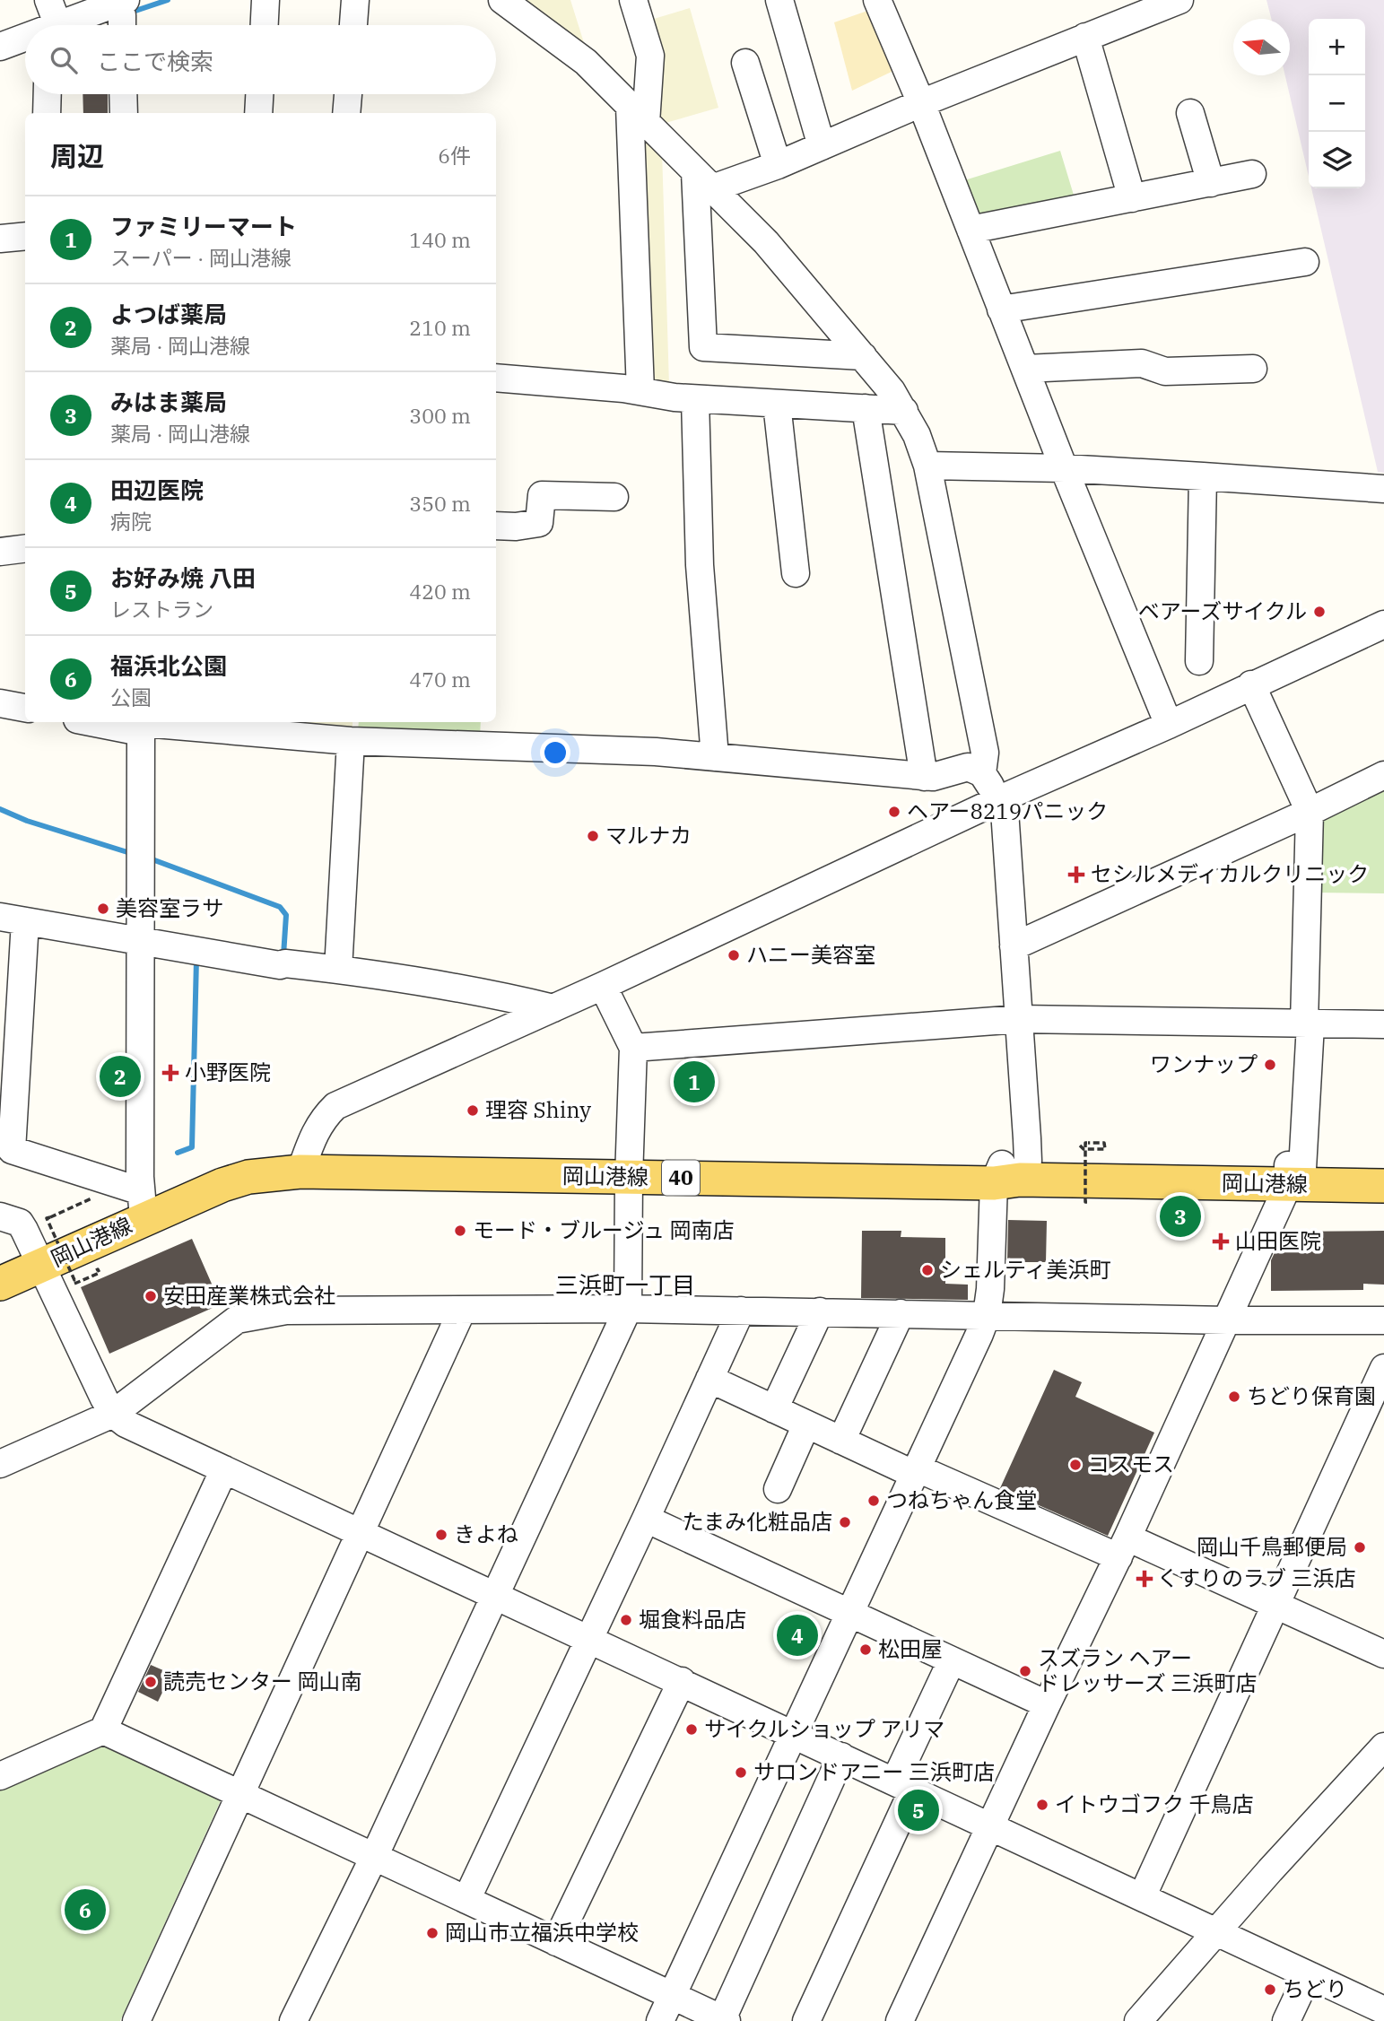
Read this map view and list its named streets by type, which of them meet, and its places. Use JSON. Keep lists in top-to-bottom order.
{
  "streets": {
    "main road": ["岡山港線", "40"]
  },
  "districts": ["三浜町一丁目"],
  "places": {
    "other": [
      "ベアーズサイクル",
      "ヘアー8219パニック",
      "マルナカ",
      "美容室ラサ",
      "ハニー美容室",
      "ワンナップ",
      "理容 Shiny",
      "モード・ブルージュ 岡南店",
      "シェルティ美浜町",
      "安田産業株式会社",
      "ちどり保育園",
      "コスモス",
      "つねちゃん食堂",
      "たまみ化粧品店",
      "きよね",
      "岡山千鳥郵便局",
      "堀食料品店",
      "松田屋",
      "スズラン ヘアー ドレッサーズ 三浜町店",
      "読売センター 岡山南",
      "サイクルショップ アリマ",
      "サロンドアニー 三浜町店",
      "イトウゴフク 千鳥店",
      "岡山市立福浜中学校",
      "ちどり"
    ],
    "health": [
      "セシルメディカルクリニック",
      "小野医院",
      "山田医院",
      "くすりのラブ 三浜店"
    ]
  },
  "north": "left",
  "page": {
    "map_buttons": ["+", "−"],
    "search": "ここで検索",
    "heading": ["周辺", "6件"],
    "list": [
      {
        "mark": "1",
        "name": "ファミリーマート",
        "note": "スーパー · 岡山港線",
        "value": "140 m"
      },
      {
        "mark": "2",
        "name": "よつば薬局",
        "note": "薬局 · 岡山港線",
        "value": "210 m"
      },
      {
        "mark": "3",
        "name": "みはま薬局",
        "note": "薬局 · 岡山港線",
        "value": "300 m"
      },
      {
        "mark": "4",
        "name": "田辺医院",
        "note": "病院",
        "value": "350 m"
      },
      {
        "mark": "5",
        "name": "お好み焼 八田",
        "note": "レストラン",
        "value": "420 m"
      },
      {
        "mark": "6",
        "name": "福浜北公園",
        "note": "公園",
        "value": "470 m"
      }
    ],
    "pins": [
      "2",
      "1",
      "3",
      "4",
      "5",
      "6"
    ]
  }
}
